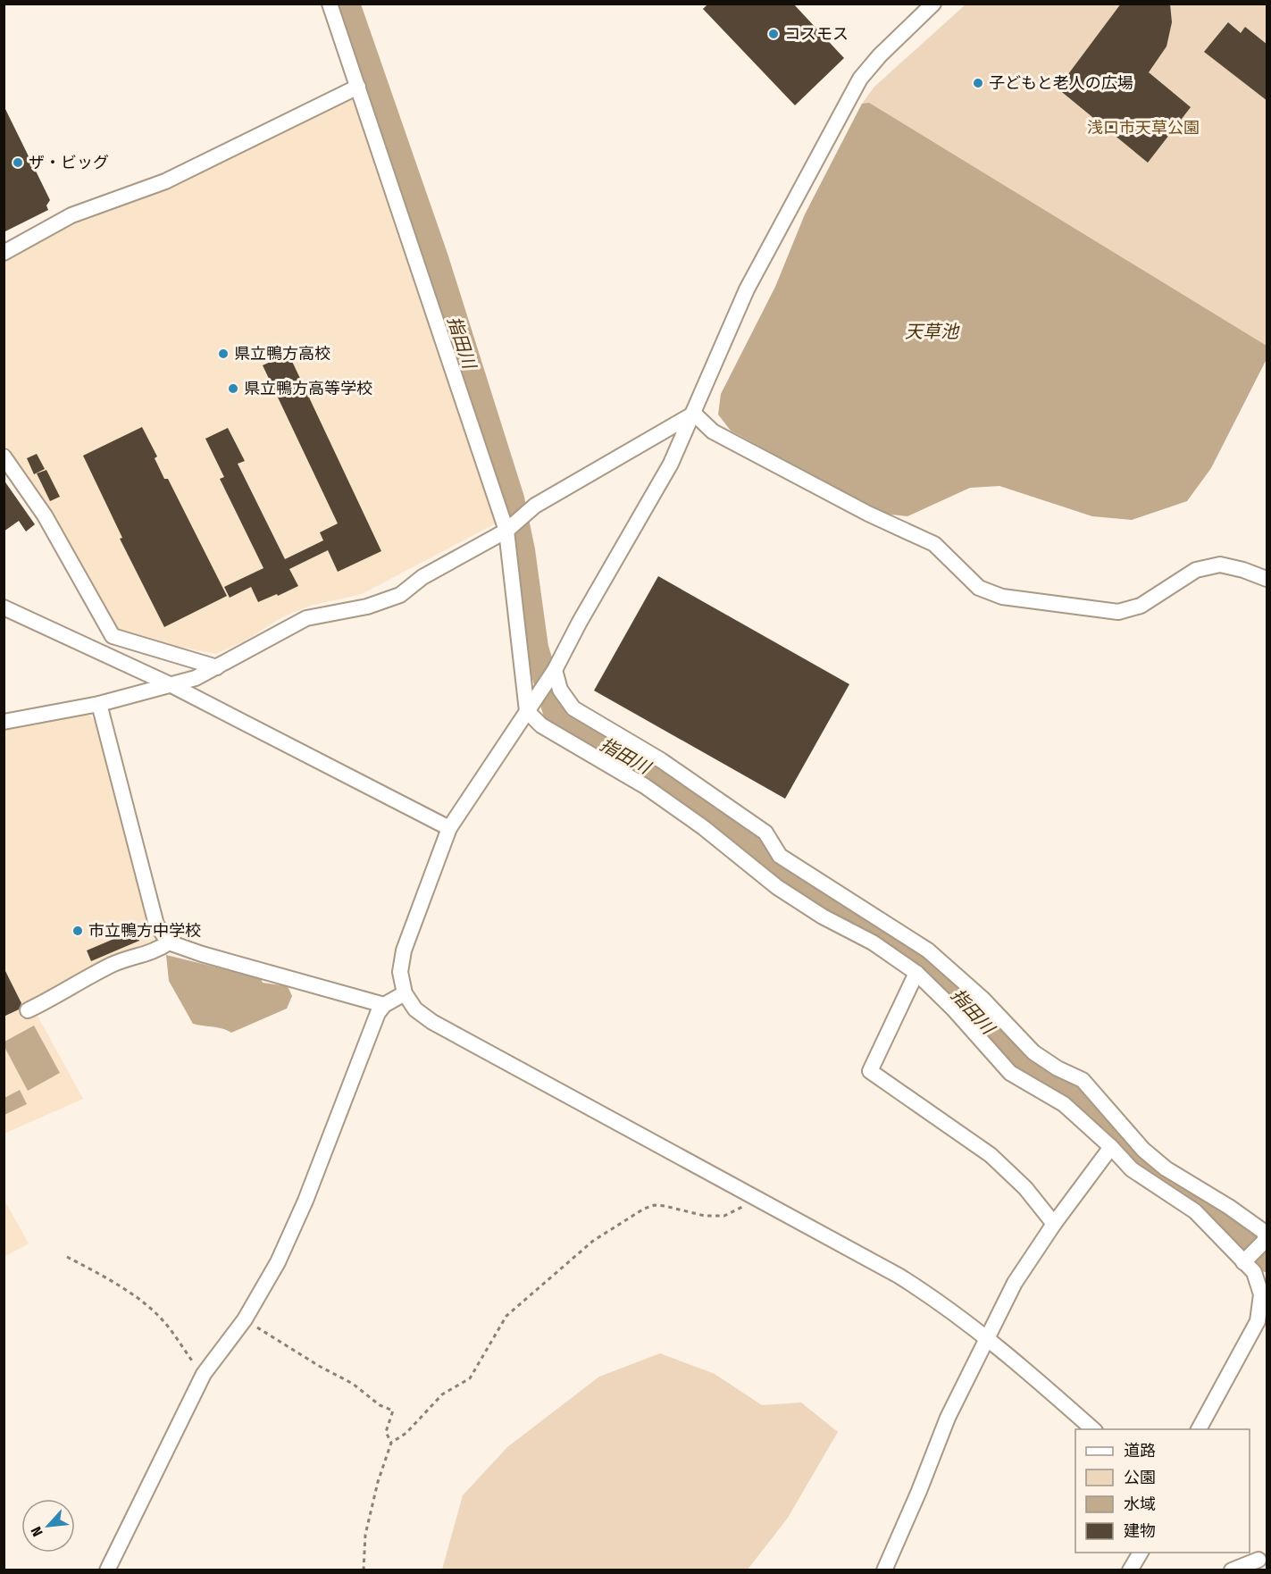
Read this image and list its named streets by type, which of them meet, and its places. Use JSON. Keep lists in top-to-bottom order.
{
  "water": ["天草池", "指田川"],
  "parks": ["浅口市天草公園"],
  "places": [
    "コスモス",
    "子どもと老人の広場",
    "ザ・ビッグ",
    "県立鴨方高校",
    "県立鴨方高等学校",
    "市立鴨方中学校"
  ],
  "legend": [
    "道路",
    "公園",
    "水域",
    "建物"
  ],
  "north": "bottom left"
}
